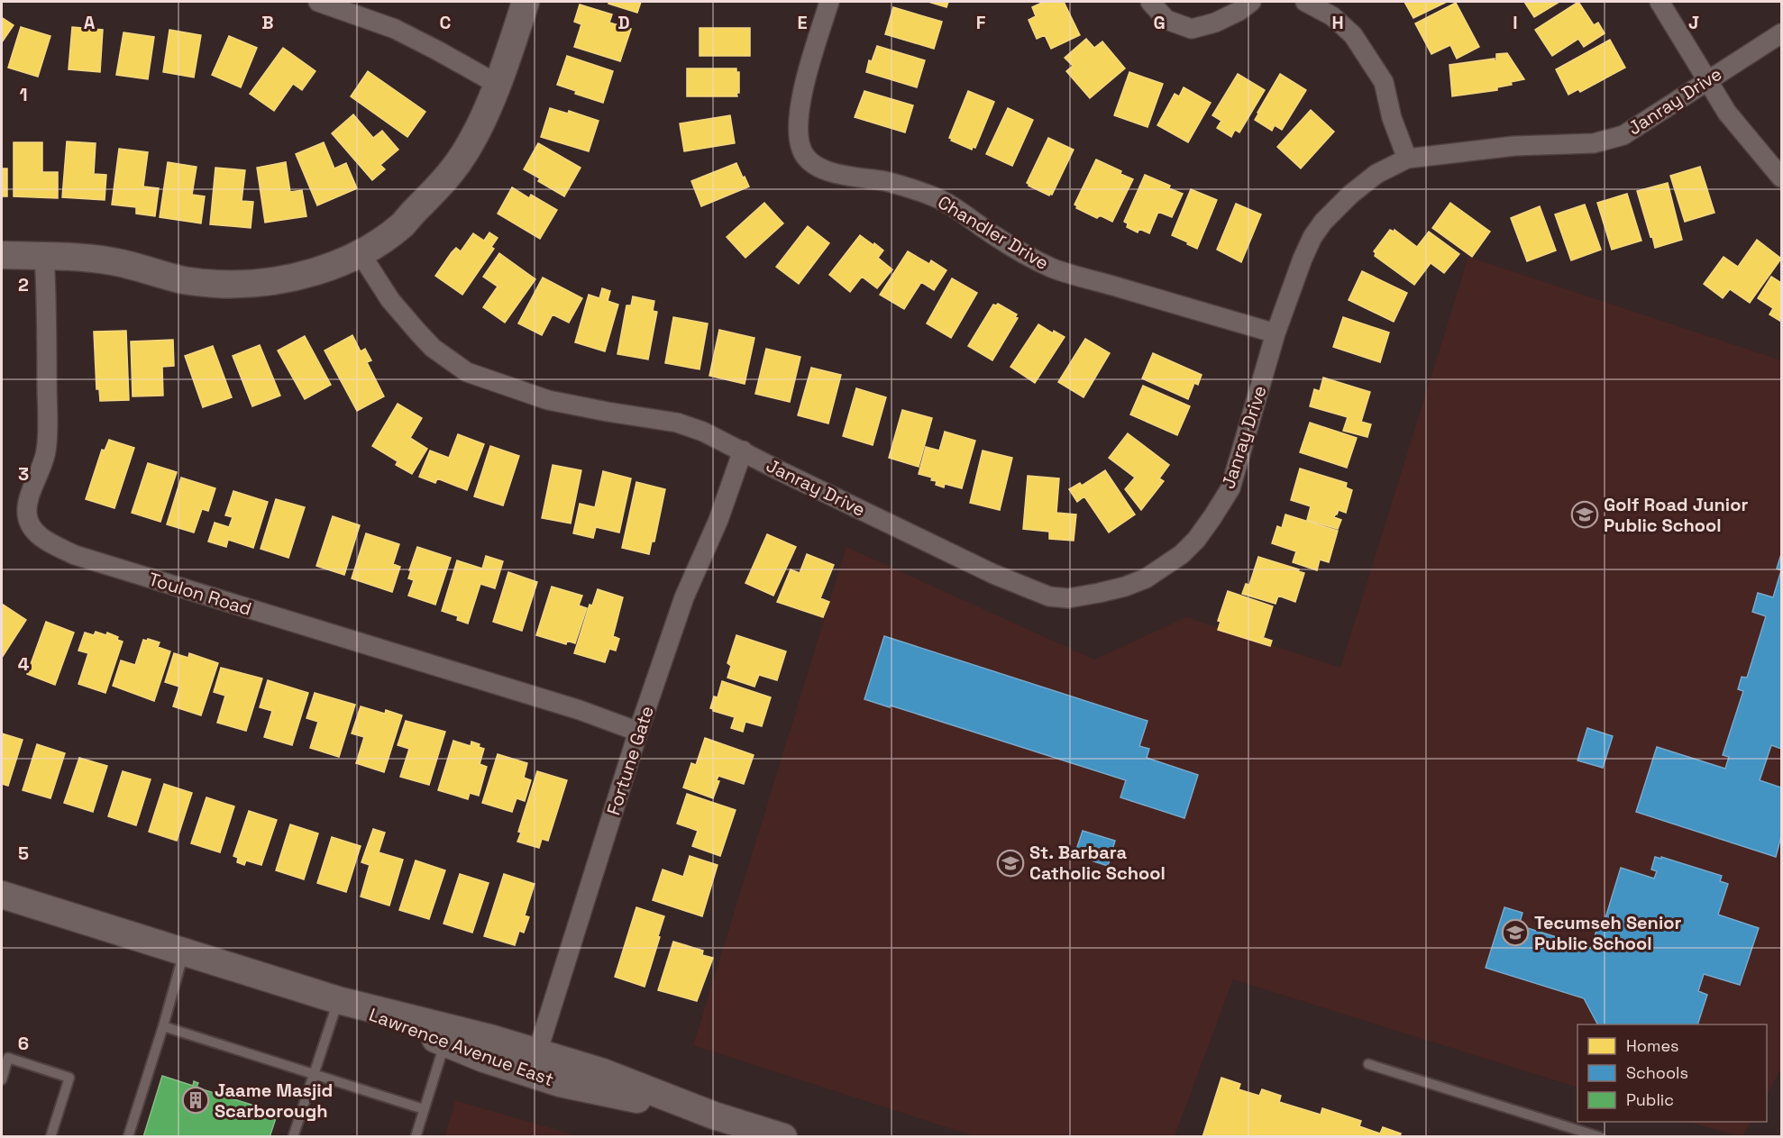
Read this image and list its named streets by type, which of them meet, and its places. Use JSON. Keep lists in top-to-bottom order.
{
  "streets": {
    "main road": ["Lawrence Avenue East"],
    "street": [
      "Janray Drive",
      "Chandler Drive",
      "Toulon Road",
      "Fortune Gate"
    ]
  },
  "crossings": [
    ["Janray Drive", "Chandler Drive"],
    ["Janray Drive", "Fortune Gate"],
    ["Toulon Road", "Fortune Gate"],
    ["Fortune Gate", "Lawrence Avenue East"]
  ],
  "places": {
    "school or university": ["Golf Road Junior Public School", "St. Barbara Catholic School", "Tecumseh Senior Public School"],
    "building": ["Jaame Masjid Scarborough"]
  },
  "legend": ["Homes", "Schools", "Public"],
  "grid": {
    "columns": [
      "A",
      "B",
      "C",
      "D",
      "E",
      "F",
      "G",
      "H",
      "I",
      "J"
    ],
    "rows": [
      "1",
      "2",
      "3",
      "4",
      "5",
      "6"
    ]
  }
}
